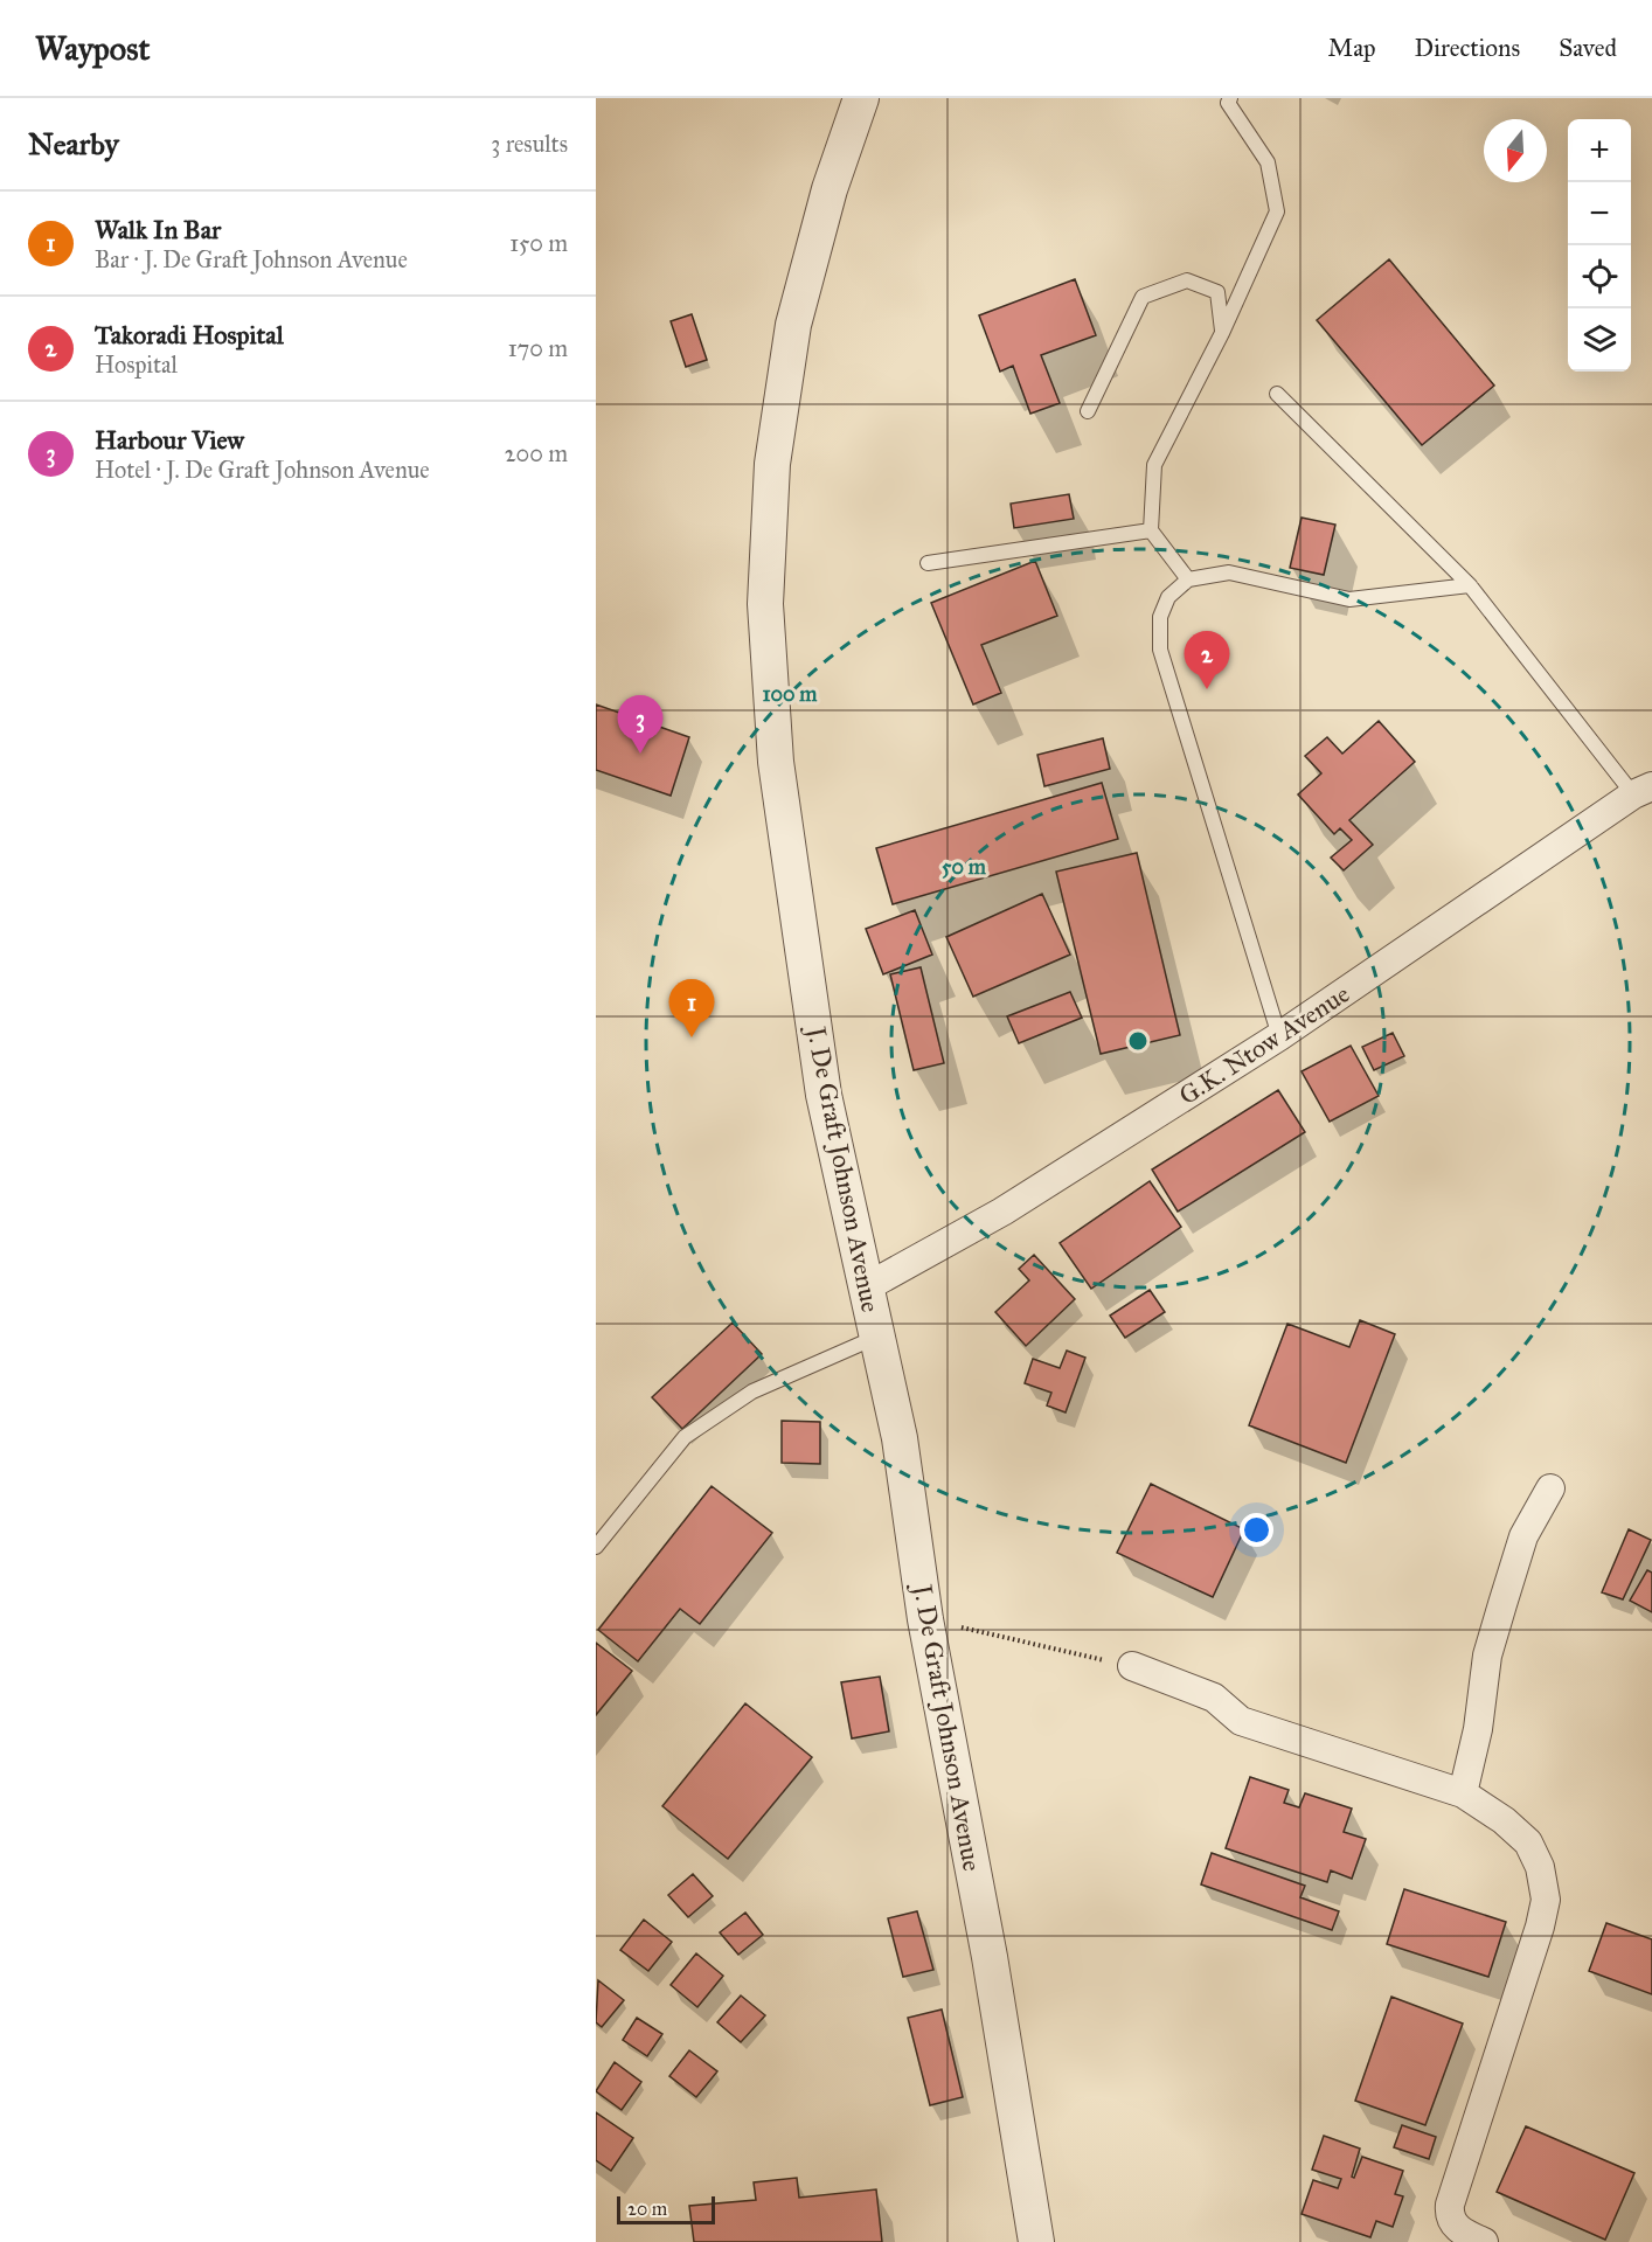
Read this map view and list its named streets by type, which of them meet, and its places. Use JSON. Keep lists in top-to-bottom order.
{
  "streets": {
    "street": ["G.K. Ntow Avenue", "J. De Graft Johnson Avenue"]
  },
  "crossings": [
    ["G.K. Ntow Avenue", "J. De Graft Johnson Avenue"]
  ],
  "scale_bar": "20 m",
  "north": "bottom",
  "page": {
    "header": "Waypost",
    "nav": ["Map", "Directions", "Saved"],
    "heading": ["Nearby", "3 results"],
    "map_buttons": ["+", "−"],
    "list": [
      {
        "mark": "1",
        "name": "Walk In Bar",
        "note": "Bar · J. De Graft Johnson Avenue",
        "value": "150 m"
      },
      {
        "mark": "2",
        "name": "Takoradi Hospital",
        "note": "Hospital",
        "value": "170 m"
      },
      {
        "mark": "3",
        "name": "Harbour View",
        "note": "Hotel · J. De Graft Johnson Avenue",
        "value": "200 m"
      }
    ],
    "pins": ["2", "3", "1"],
    "scale": "20 m"
  },
  "rings": ["100 m", "50 m"]
}
